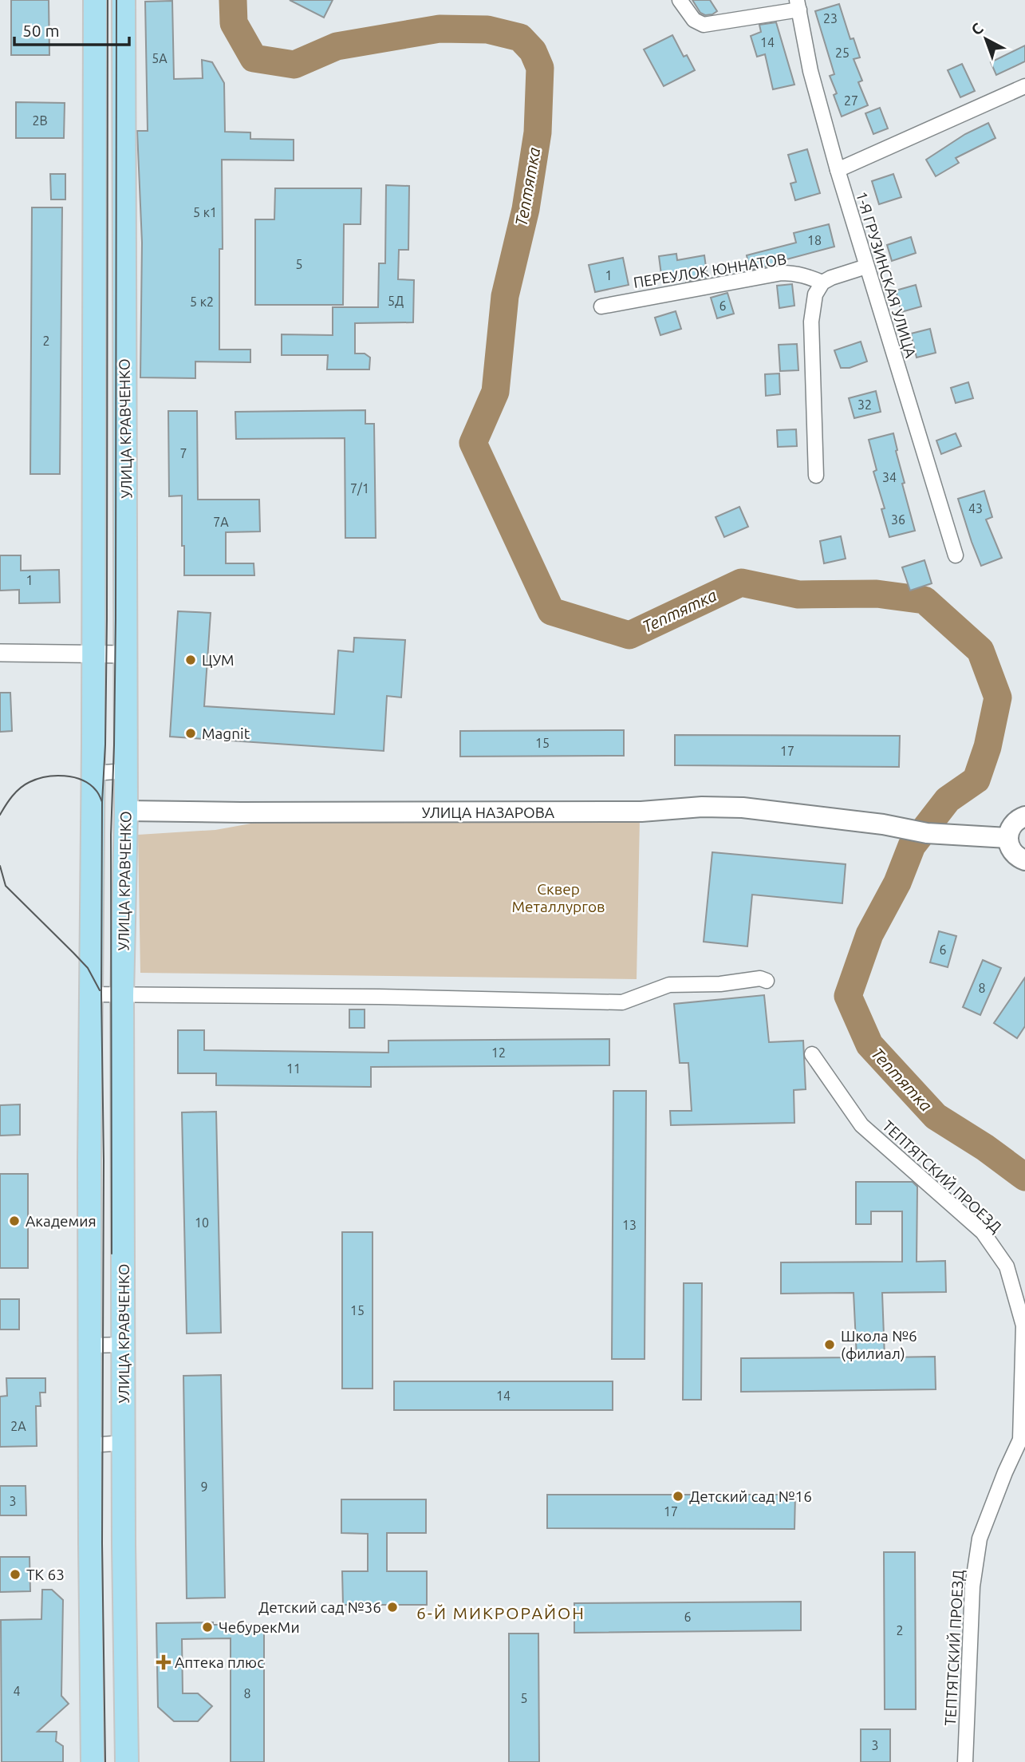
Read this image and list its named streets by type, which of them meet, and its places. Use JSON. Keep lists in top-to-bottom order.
{
  "streets": {
    "main road": ["УЛИЦА КРАВЧЕНКО", "УЛИЦА НАЗАРОВА"],
    "street": ["ПЕРЕУЛОК ЮННАТОВ", "1-Я ГРУЗИНСКАЯ УЛИЦА", "ТЕПТЯТСКИЙ ПРОЕЗД"]
  },
  "crossings": [
    ["УЛИЦА КРАВЧЕНКО", "УЛИЦА НАЗАРОВА"]
  ],
  "districts": ["6-Й МИКРОРАЙОН"],
  "water": ["Тептятка"],
  "parks": ["Сквер Металлургов"],
  "places": {
    "other": [
      "ЦУМ",
      "Magnit",
      "Академия",
      "Школа №6 (филиал)",
      "Детский сад №16",
      "ТК 63",
      "Детский сад №36",
      "ЧебурекМи"
    ],
    "health": ["Аптека плюс"]
  },
  "house_numbers": [
    "23",
    "14",
    "25",
    "5А",
    "27",
    "2В",
    "5 к1",
    "18",
    "5",
    "1",
    "5Д",
    "5 к2",
    "6",
    "2",
    "32",
    "7",
    "34",
    "7/1",
    "43",
    "36",
    "7А",
    "1",
    "15",
    "17",
    "6",
    "8",
    "12",
    "11",
    "10",
    "13",
    "15",
    "14",
    "2А",
    "9",
    "3",
    "17",
    "6",
    "2",
    "4",
    "8",
    "5",
    "3"
  ],
  "scale_bar": "50 m",
  "north": "top left"
}
